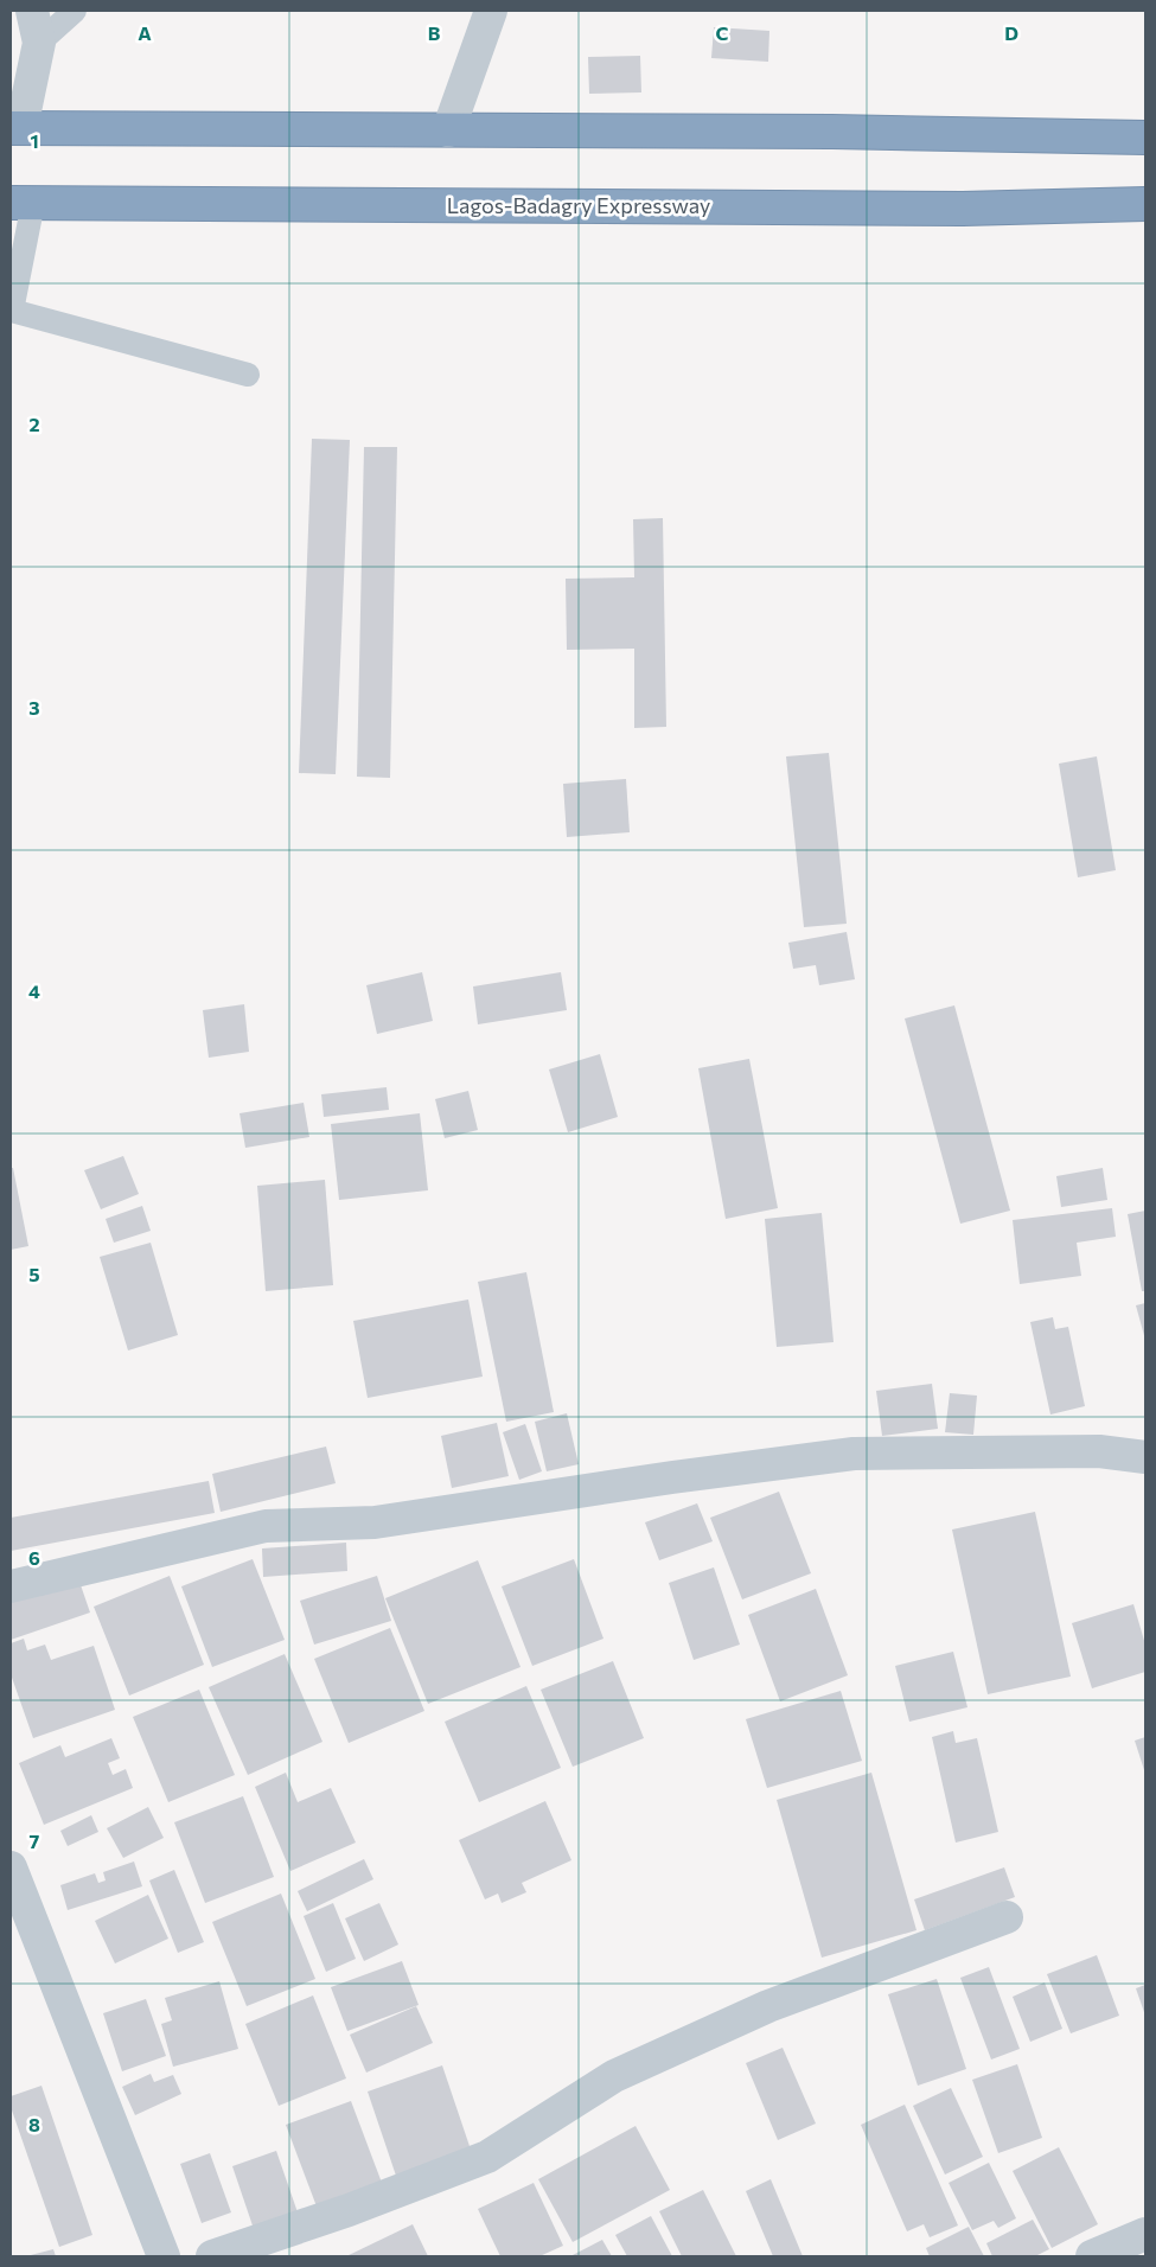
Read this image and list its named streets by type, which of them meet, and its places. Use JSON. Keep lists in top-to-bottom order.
{
  "streets": {
    "highway": ["Lagos-Badagry Expressway"]
  },
  "grid": {
    "columns": [
      "A",
      "B",
      "C",
      "D"
    ],
    "rows": [
      "1",
      "2",
      "3",
      "4",
      "5",
      "6",
      "7",
      "8"
    ]
  }
}
